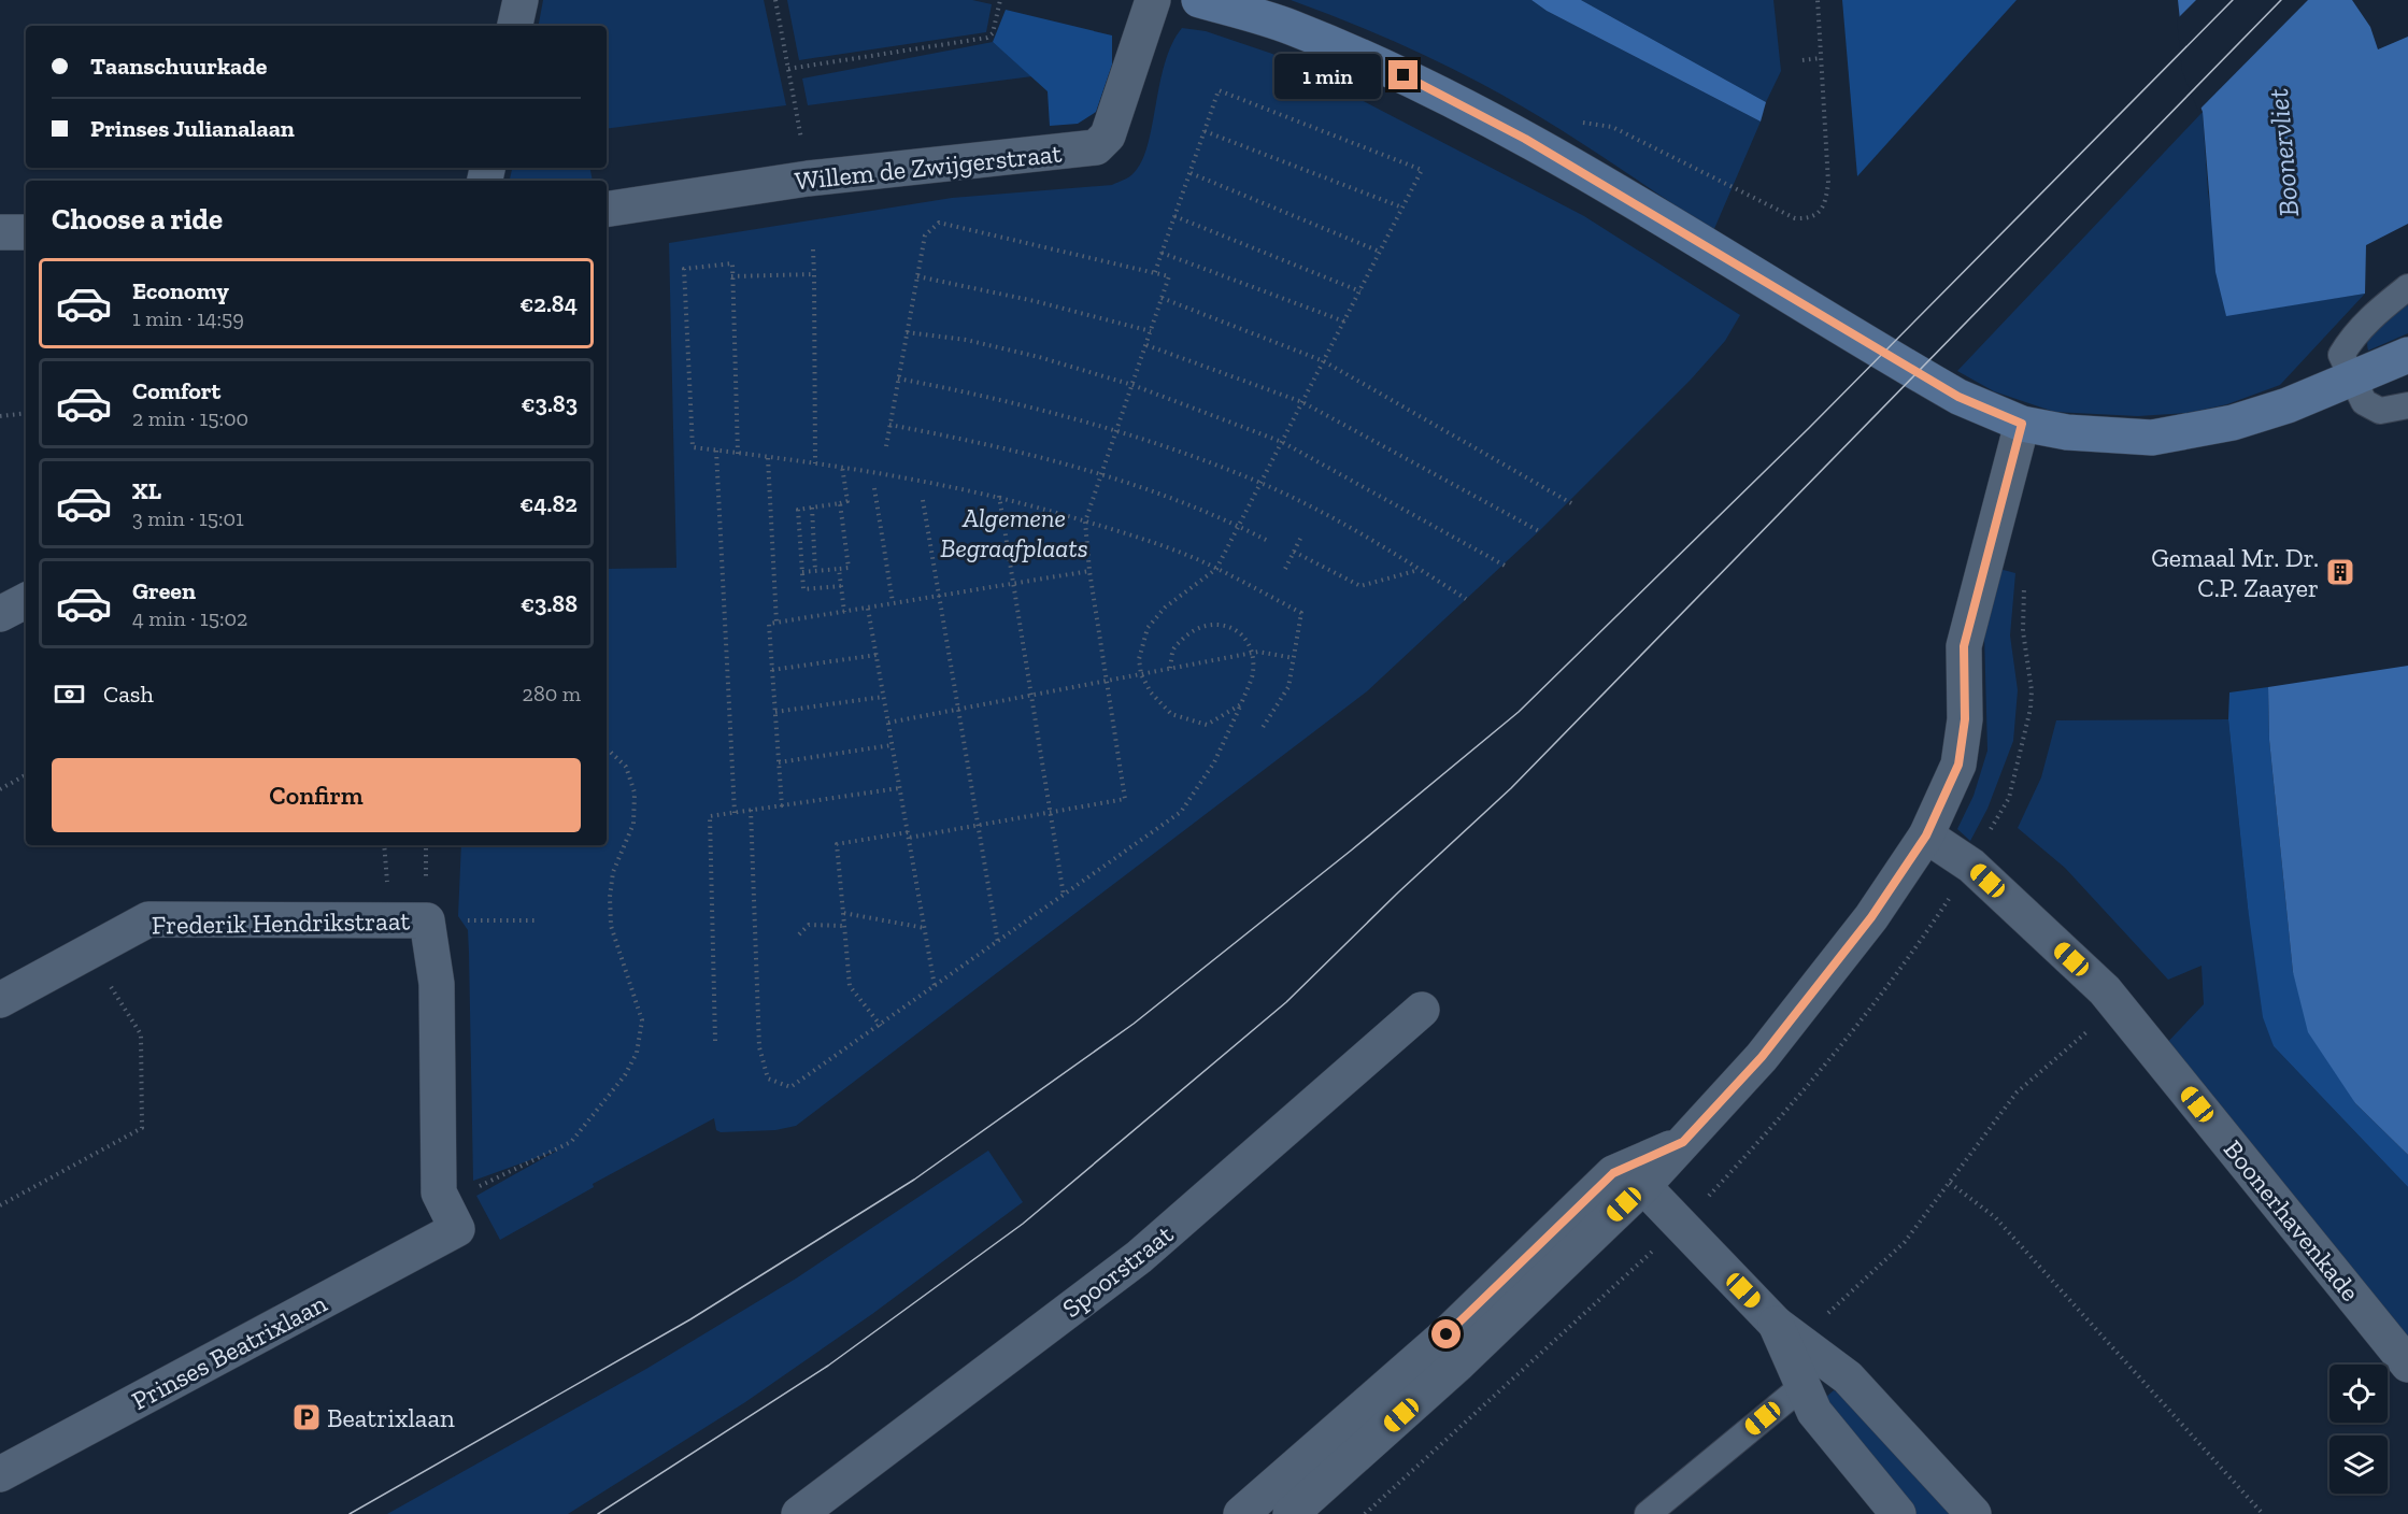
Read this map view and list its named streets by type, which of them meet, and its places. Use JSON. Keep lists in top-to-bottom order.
{
  "streets": {
    "street": [
      "Willem de Zwijgerstraat",
      "Frederik Hendrikstraat",
      "Boonerhavenkade",
      "Spoorstraat",
      "Prinses Beatrixlaan"
    ]
  },
  "water": ["Boonervliet"],
  "parks": ["Algemene Begraafplaats"],
  "places": {
    "building": ["Gemaal Mr. Dr. C.P. Zaayer"],
    "parking": ["Beatrixlaan"]
  },
  "page": {
    "banner": ["Taanschuurkade", "Prinses Julianalaan"],
    "bubble": "1 min",
    "heading": "Choose a ride",
    "list": [
      {
        "name": "Economy",
        "note": "1 min · 14:59",
        "value": "€2.84"
      },
      {
        "name": "Comfort",
        "note": "2 min · 15:00",
        "value": "€3.83"
      },
      {
        "name": "XL",
        "note": "3 min · 15:01",
        "value": "€4.82"
      },
      {
        "name": "Green",
        "note": "4 min · 15:02",
        "value": "€3.88"
      }
    ],
    "pay": ["Cash", "280 m"],
    "buttons": "Confirm"
  }
}
